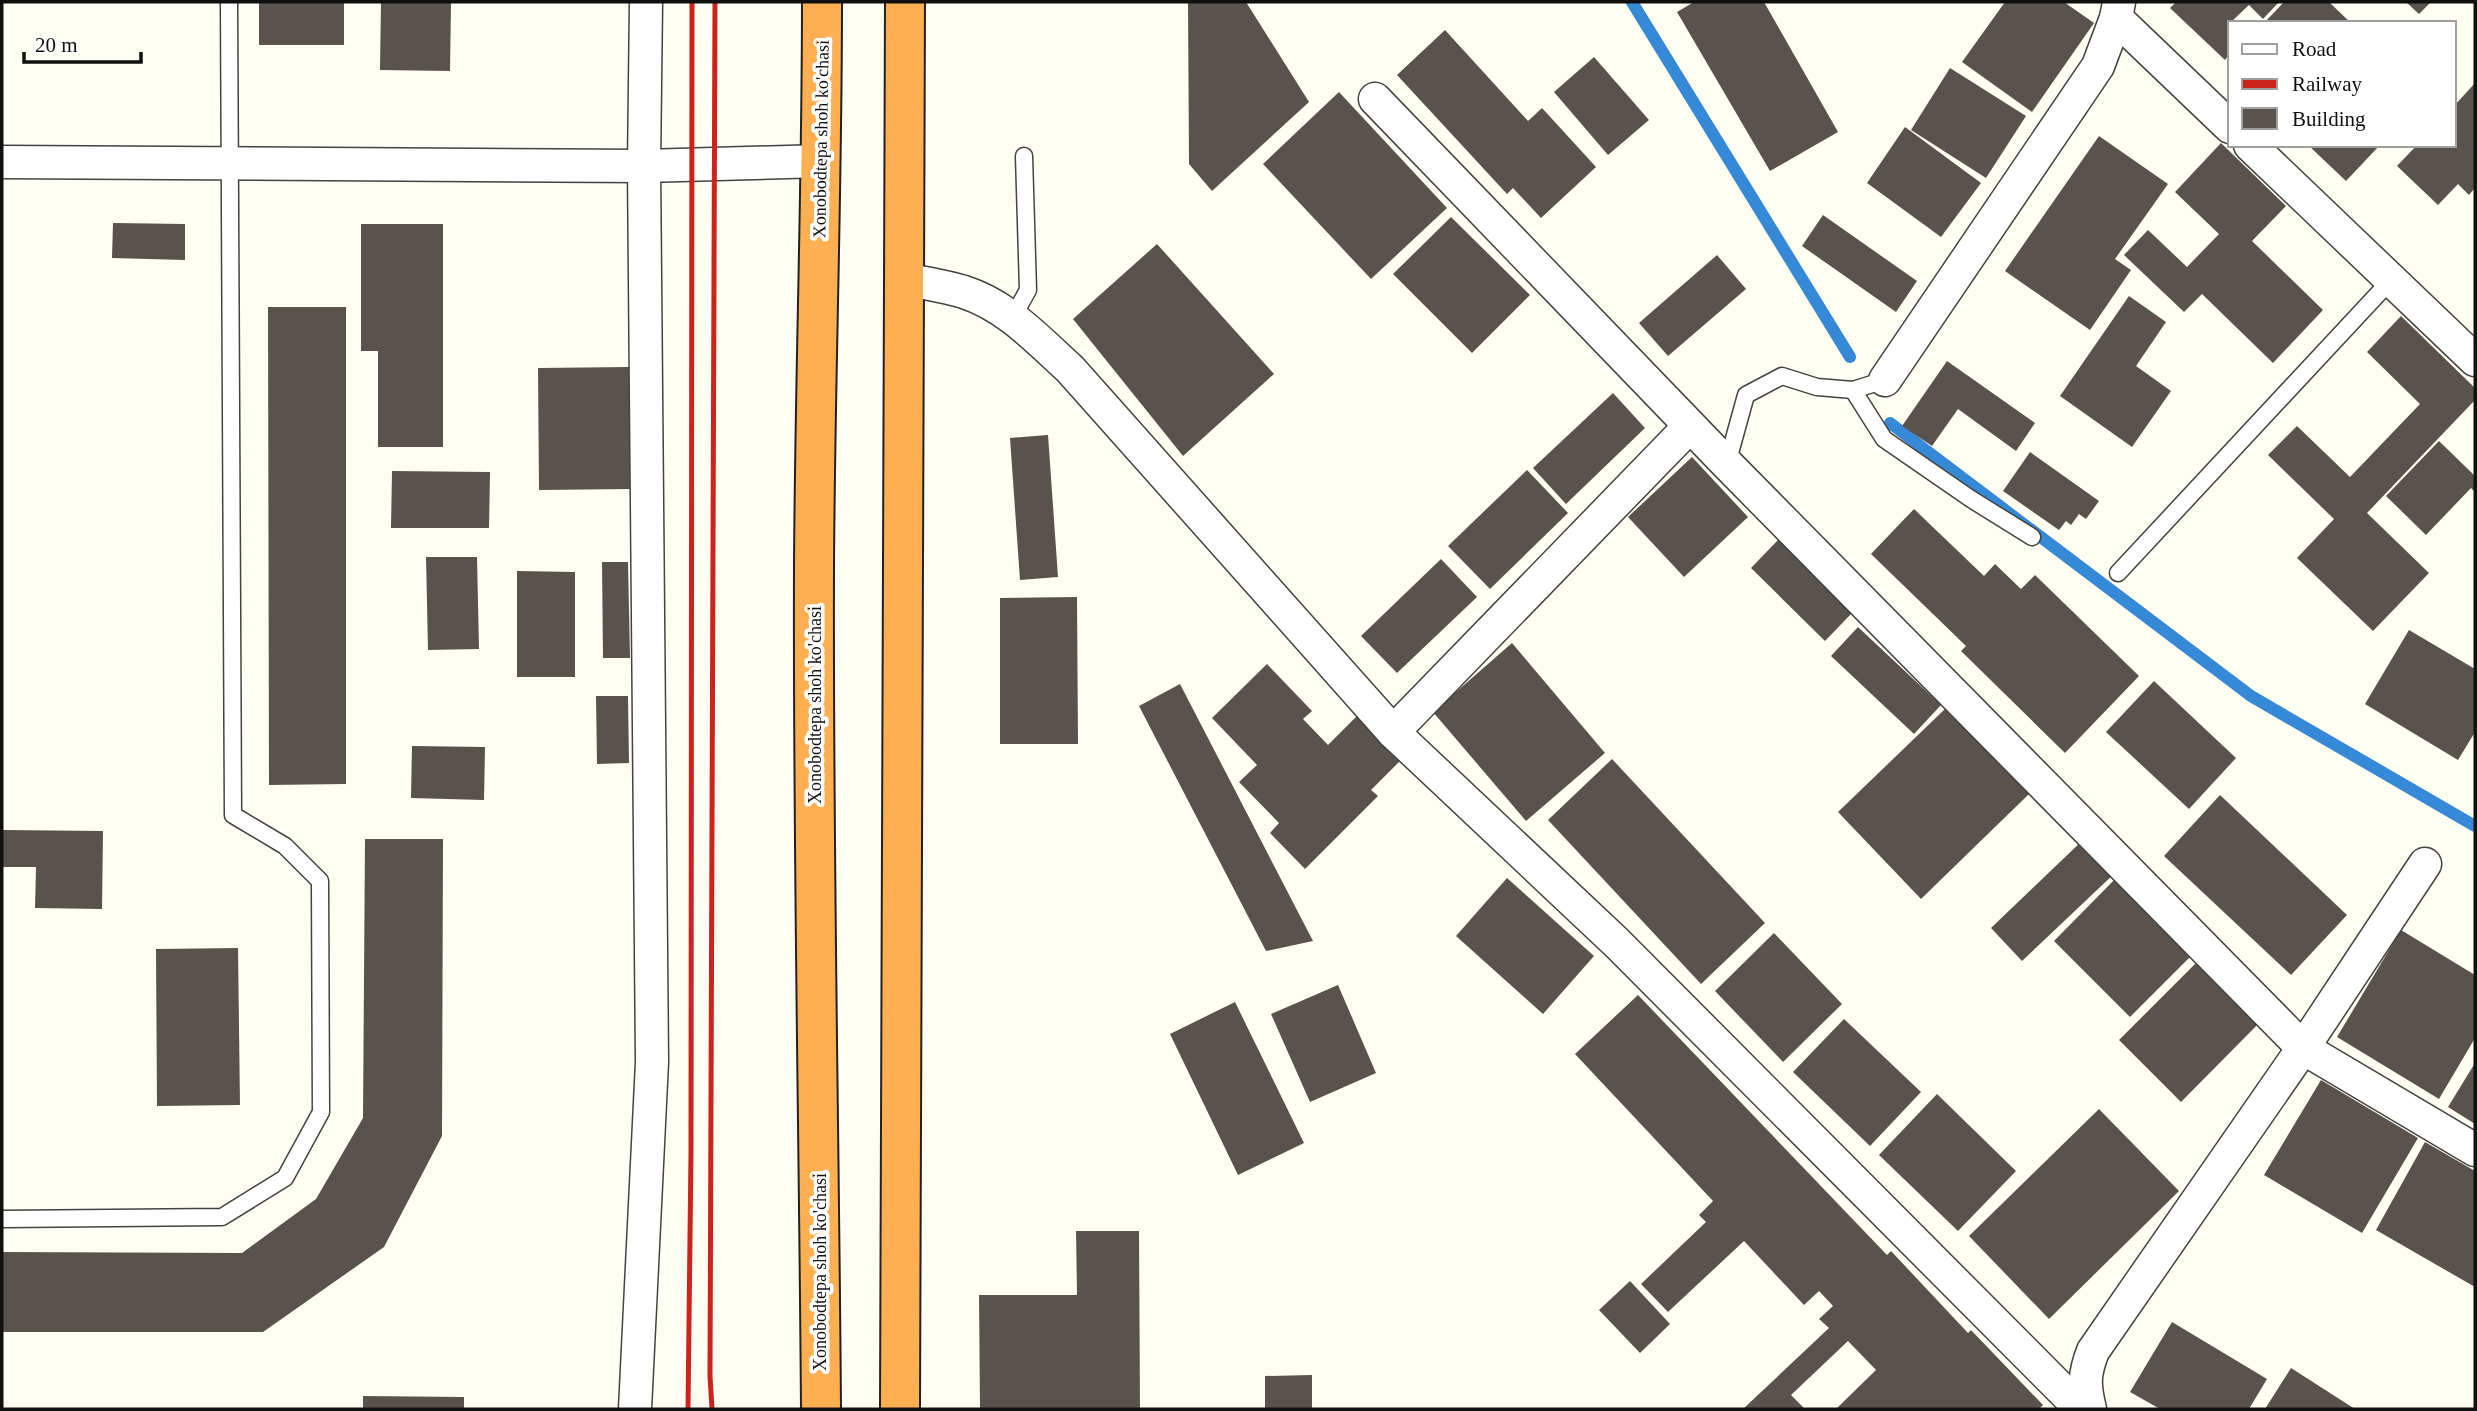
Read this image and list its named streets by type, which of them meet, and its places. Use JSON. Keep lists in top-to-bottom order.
{
  "streets": {
    "highway": ["Xonobodtepa shoh ko'chasi"]
  },
  "legend": ["Road", "Railway", "Building"],
  "scale_bar": "20 m"
}
